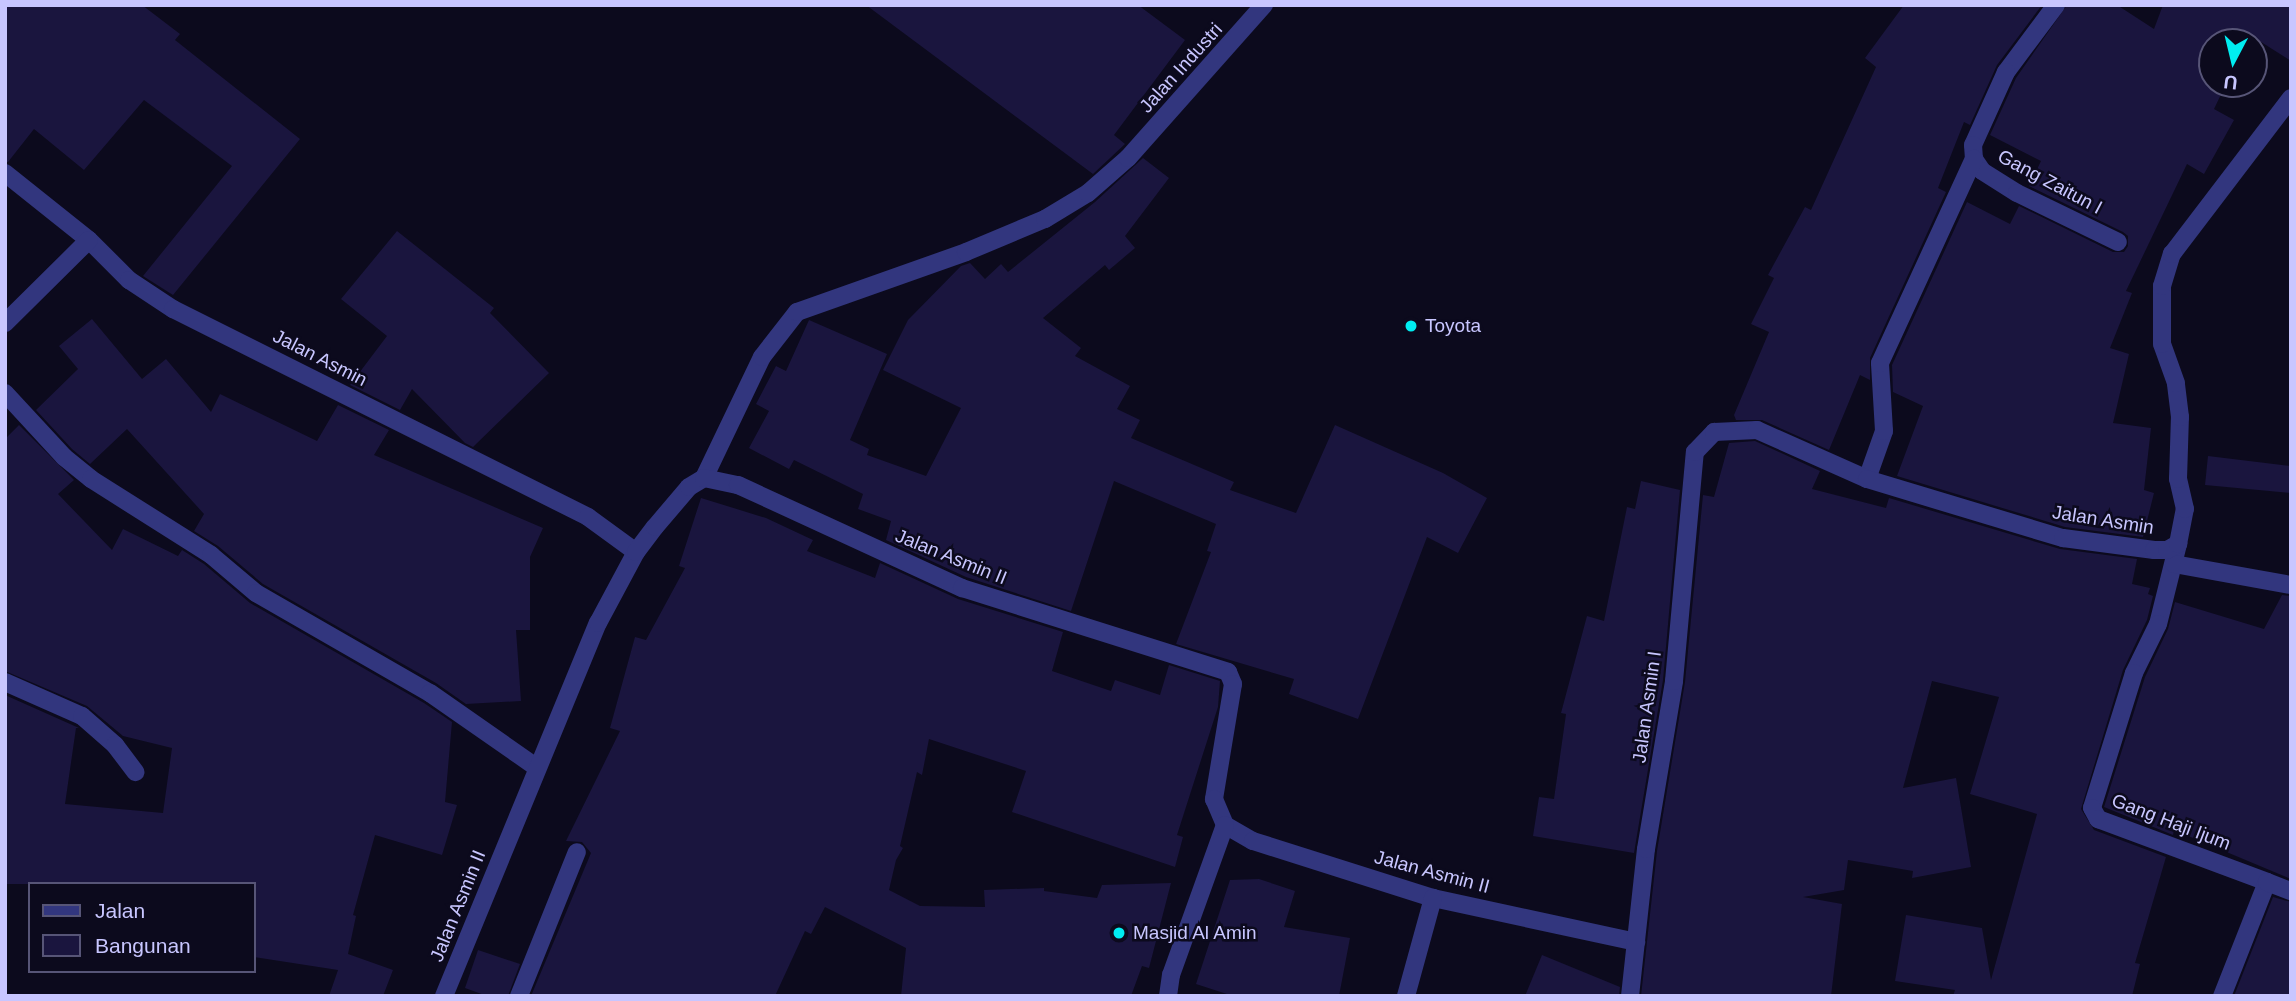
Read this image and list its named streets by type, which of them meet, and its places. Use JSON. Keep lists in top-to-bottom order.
{
  "streets": {
    "street": [
      "Jalan Industri",
      "Gang Zaitun I",
      "Jalan Asmin",
      "Jalan Asmin II",
      "Jalan Asmin I",
      "Gang Haji Ijum"
    ]
  },
  "crossings": [
    ["Jalan Industri", "Jalan Asmin II"],
    ["Jalan Asmin", "Jalan Asmin II"],
    ["Jalan Asmin", "Jalan Asmin I"],
    ["Jalan Asmin", "Gang Haji Ijum"],
    ["Jalan Asmin II", "Jalan Asmin I"]
  ],
  "places": ["Toyota", "Masjid Al Amin"],
  "legend": ["Jalan", "Bangunan"],
  "north": "bottom"
}
